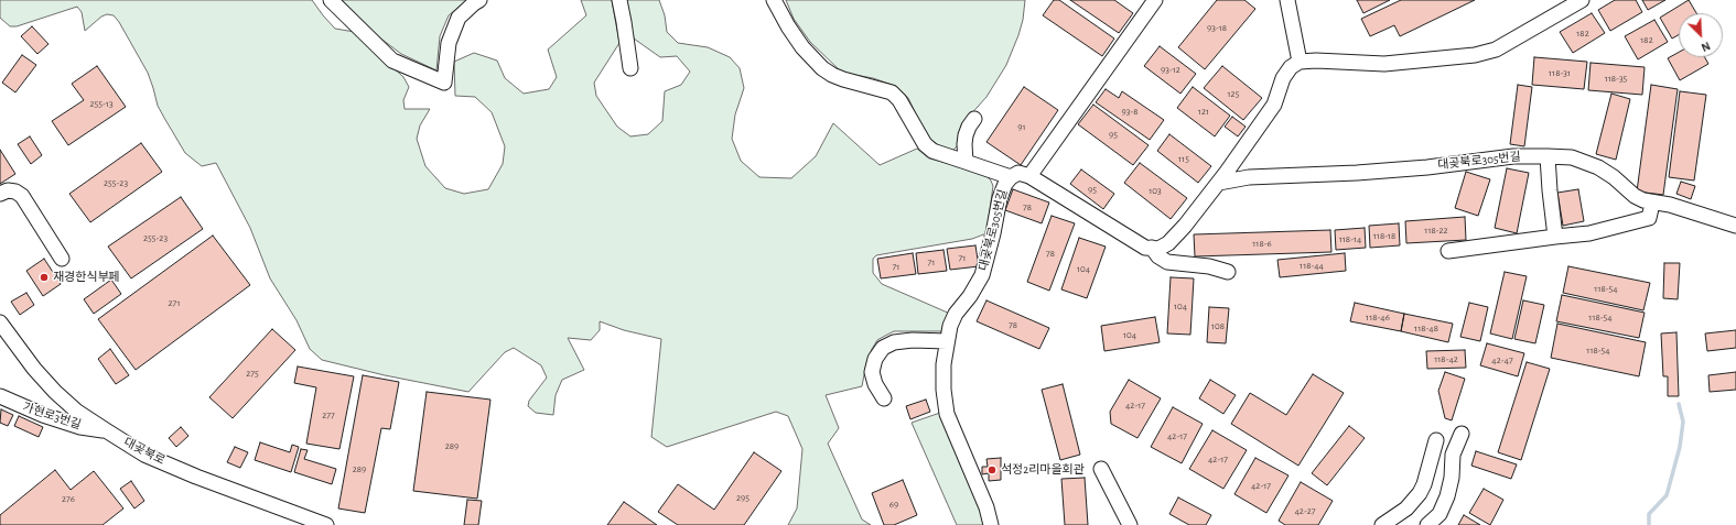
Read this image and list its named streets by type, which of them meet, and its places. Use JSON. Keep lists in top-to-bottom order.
{
  "streets": {
    "street": ["대곶북로305번길", "가현로3번길", "대곶북로"]
  },
  "crossings": [
    ["가현로3번길", "대곶북로"]
  ],
  "places": ["재경한식부페", "석정2리마을회관"],
  "house_numbers": [
    "93-18",
    "182",
    "182",
    "93-12",
    "118-31",
    "118-35",
    "125",
    "255-13",
    "93-8",
    "121",
    "91",
    "95",
    "115",
    "255-23",
    "95",
    "103",
    "78",
    "118-22",
    "118-18",
    "255-23",
    "118-14",
    "118-6",
    "78",
    "71",
    "71",
    "118-44",
    "71",
    "104",
    "118-54",
    "271",
    "104",
    "118-46",
    "118-54",
    "78",
    "108",
    "118-48",
    "104",
    "118-54",
    "118-42",
    "42-47",
    "275",
    "42-17",
    "277",
    "42-17",
    "289",
    "42-17",
    "289",
    "42-17",
    "295",
    "276",
    "69",
    "42-27"
  ],
  "north": "bottom right"
}
